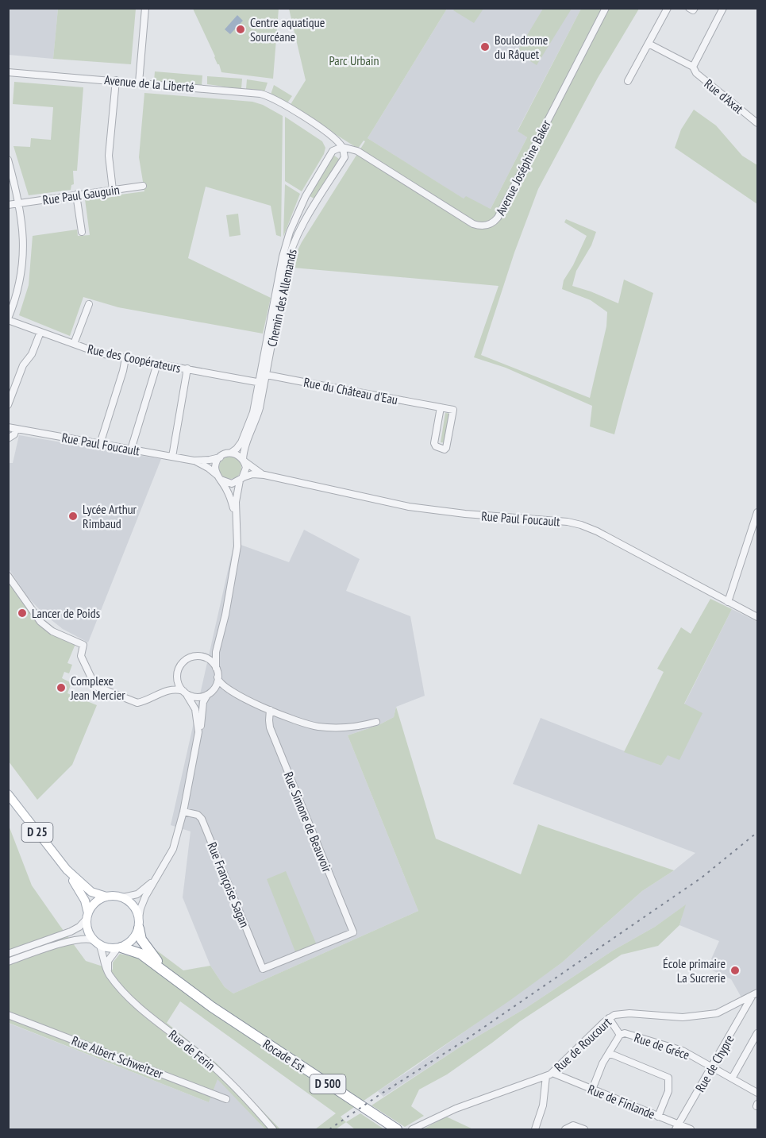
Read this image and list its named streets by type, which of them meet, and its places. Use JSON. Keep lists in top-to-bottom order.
{
  "streets": {
    "highway": ["Rocade Est", "D 500"],
    "main road": ["D 25"],
    "street": [
      "Avenue de la Liberté",
      "Rue d'Axat",
      "Avenue Joséphine Baker",
      "Rue Paul Gauguin",
      "Chemin des Allemands",
      "Rue des Coopérateurs",
      "Rue du Château d'Eau",
      "Rue Paul Foucault",
      "Rue Simone de Beauvoir",
      "Rue Françoise Sagan",
      "Rue de Roucourt",
      "Rue de Gréce",
      "Rue de Ferin",
      "Rue Albert Schweitzer",
      "Rue de Chypre",
      "Rue de Finlande"
    ]
  },
  "crossings": [
    ["Avenue de la Liberté", "Avenue Joséphine Baker"],
    ["Avenue de la Liberté", "Chemin des Allemands"],
    ["Avenue Joséphine Baker", "Chemin des Allemands"],
    ["Chemin des Allemands", "Rue des Coopérateurs"],
    ["Chemin des Allemands", "Rue du Château d'Eau"],
    ["Chemin des Allemands", "Rue Paul Foucault"],
    ["Rue Simone de Beauvoir", "Rue Françoise Sagan"],
    ["D 25", "Rue de Ferin"],
    ["D 25", "Rocade Est"],
    ["Rue de Roucourt", "Rue de Chypre"],
    ["Rue de Roucourt", "Rue de Finlande"],
    ["Rue de Gréce", "Rue de Chypre"],
    ["Rue de Gréce", "Rue de Finlande"],
    ["Rue de Ferin", "Rocade Est"],
    ["Rue de Chypre", "Rue de Finlande"]
  ],
  "parks": ["Parc Urbain"],
  "places": [
    "Centre aquatique Sourcéane",
    "Boulodrome du Râquet",
    "Lycée Arthur Rimbaud",
    "Lancer de Poids",
    "Complexe Jean Mercier",
    "École primaire La Sucrerie"
  ]
}
